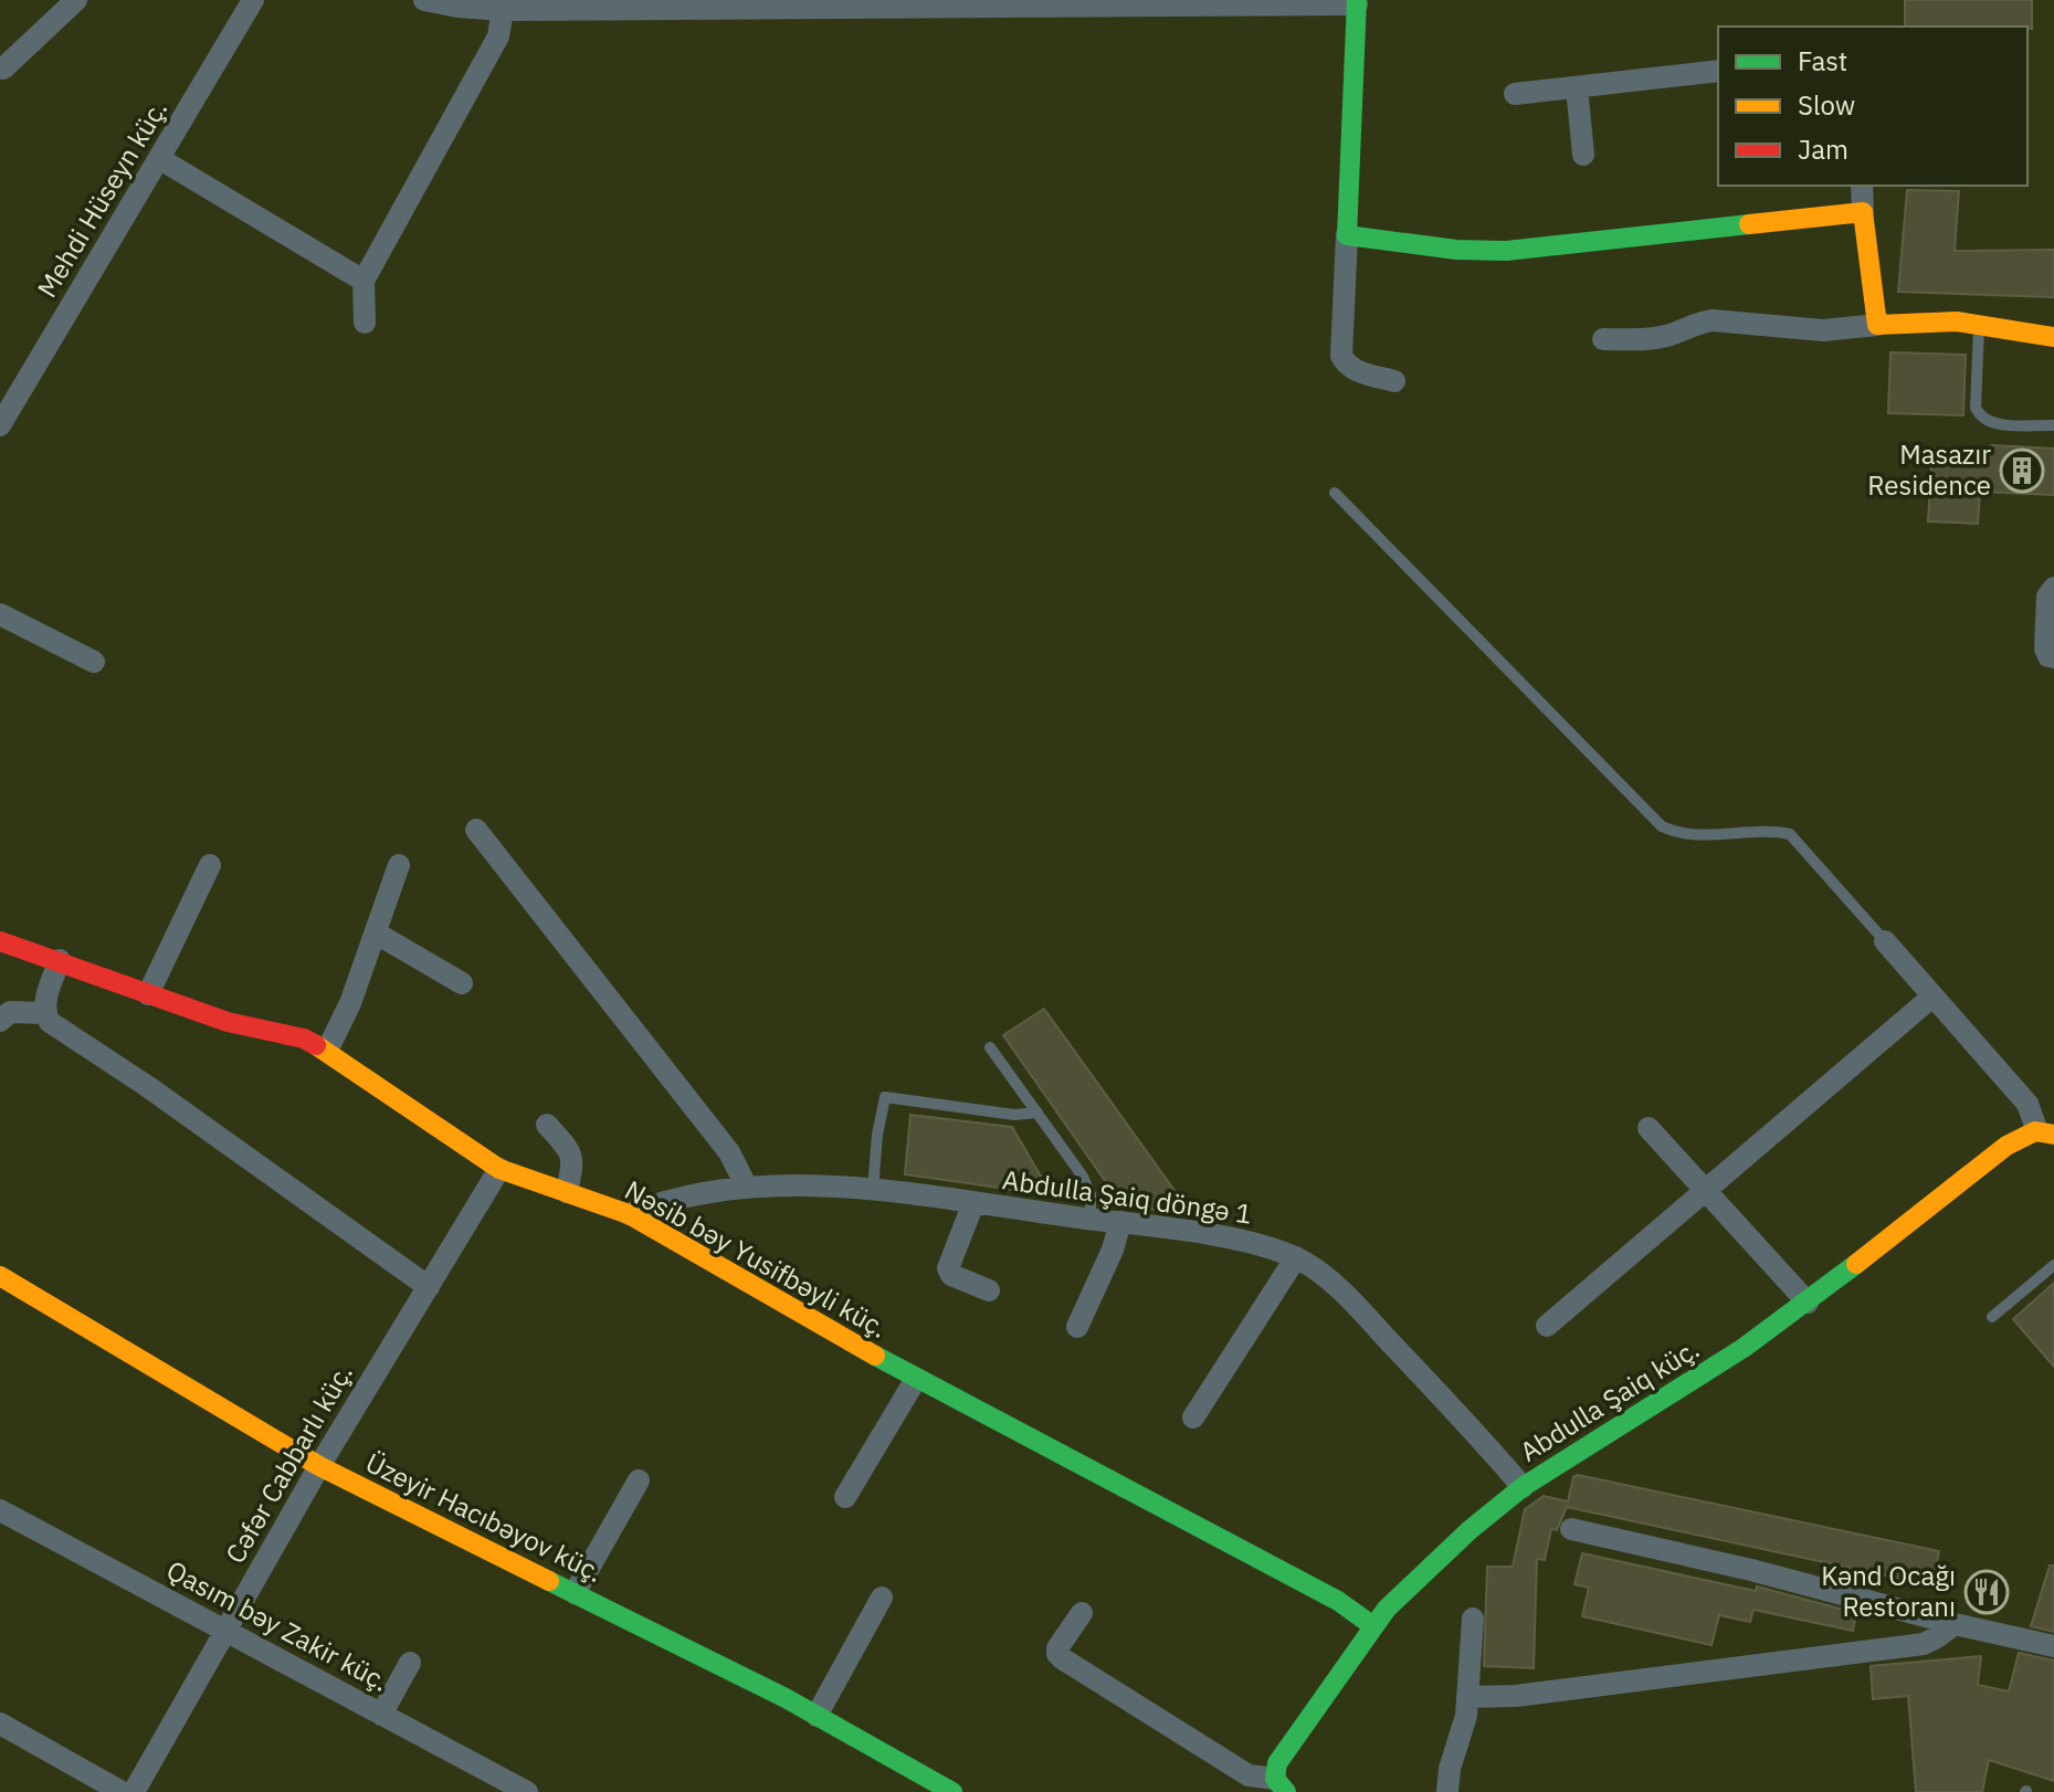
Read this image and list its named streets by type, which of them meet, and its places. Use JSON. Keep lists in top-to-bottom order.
{
  "streets": {
    "street": [
      "Mehdi Hüseyn küç.",
      "Abdulla Şaiq döngə 1",
      "Nəsib bəy Yusifbəyli küç.",
      "Abdulla Şaiq küç.",
      "Cəfər Cabbarlı küç.",
      "Üzeyir Hacıbəyov küç.",
      "Qasım bəy Zakir küç."
    ]
  },
  "crossings": [
    ["Abdulla Şaiq döngə 1", "Nəsib bəy Yusifbəyli küç."],
    ["Abdulla Şaiq döngə 1", "Abdulla Şaiq küç."],
    ["Nəsib bəy Yusifbəyli küç.", "Abdulla Şaiq küç."],
    ["Nəsib bəy Yusifbəyli küç.", "Cəfər Cabbarlı küç."],
    ["Cəfər Cabbarlı küç.", "Üzeyir Hacıbəyov küç."],
    ["Cəfər Cabbarlı küç.", "Qasım bəy Zakir küç."]
  ],
  "places": {
    "building": ["Masazır Residence"],
    "restaurant": ["Kənd Ocağı Restoranı"]
  },
  "legend": ["Fast", "Slow", "Jam"]
}
